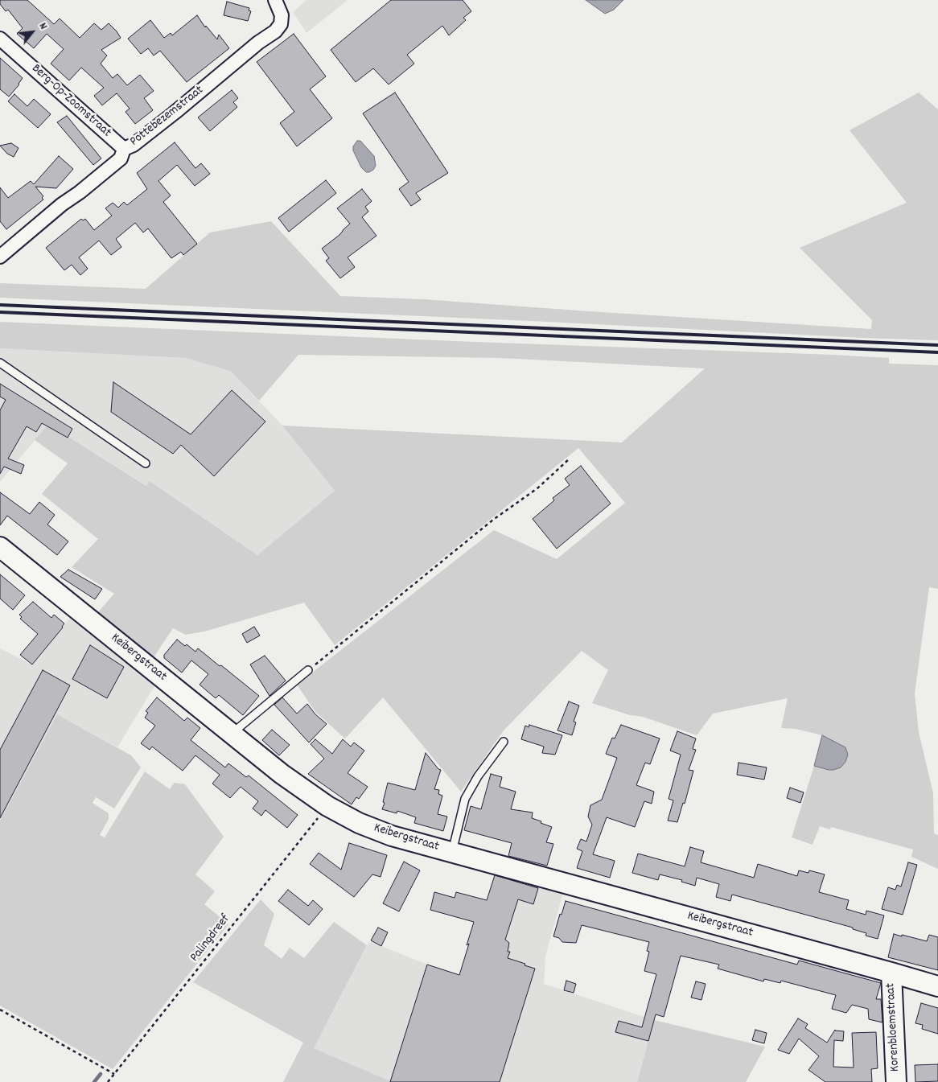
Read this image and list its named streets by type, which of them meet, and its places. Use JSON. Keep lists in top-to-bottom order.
{
  "streets": {
    "street": [
      "Berg-Op-Zoomstraat",
      "Pottebezemstraat",
      "Keibergstraat",
      "Korenbloemstraat"
    ],
    "path": ["Palingdreef"]
  },
  "crossings": [
    ["Berg-Op-Zoomstraat", "Pottebezemstraat"],
    ["Keibergstraat", "Palingdreef"],
    ["Keibergstraat", "Korenbloemstraat"]
  ],
  "north": "top right"
}
